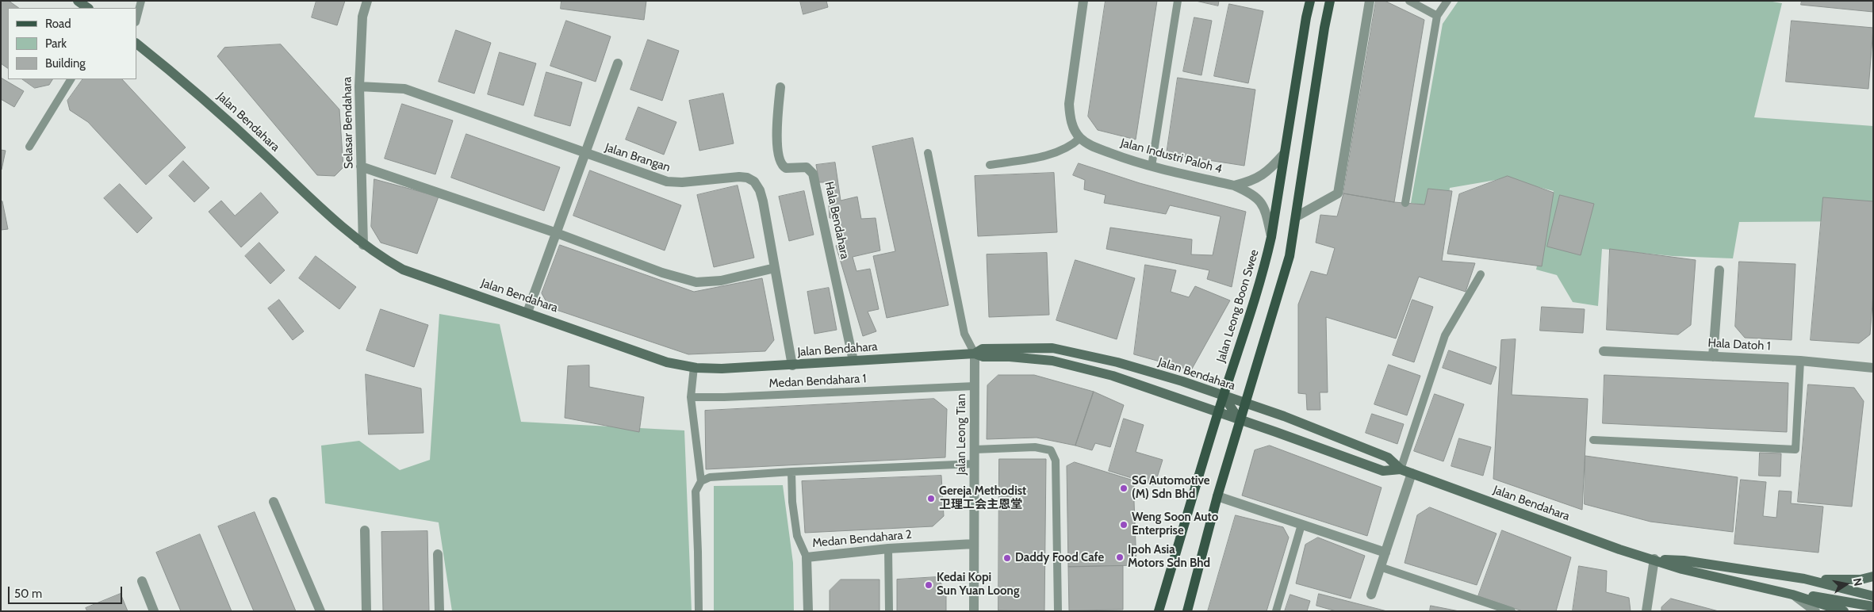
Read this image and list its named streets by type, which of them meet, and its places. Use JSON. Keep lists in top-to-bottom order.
{
  "streets": {
    "main road": ["Jalan Bendahara", "Jalan Leong Boon Swee"],
    "street": [
      "Selasar Bendahara",
      "Jalan Industri Paloh 4",
      "Jalan Brangan",
      "Hala Bendahara",
      "Hala Datoh 1",
      "Jalan Leong Tian",
      "Medan Bendahara 2"
    ],
    "lane": ["Medan Bendahara 1"]
  },
  "crossings": [
    ["Jalan Bendahara", "Selasar Bendahara"],
    ["Jalan Bendahara", "Jalan Brangan"],
    ["Jalan Bendahara", "Hala Bendahara"],
    ["Jalan Bendahara", "Jalan Leong Boon Swee"],
    ["Jalan Bendahara", "Jalan Leong Tian"],
    ["Selasar Bendahara", "Jalan Brangan"],
    ["Jalan Industri Paloh 4", "Jalan Leong Boon Swee"],
    ["Medan Bendahara 1", "Jalan Leong Tian"],
    ["Jalan Leong Tian", "Medan Bendahara 2"]
  ],
  "places": [
    "SG Automotive (M) Sdn Bhd",
    "Gereja Methodist 卫理工会主恩堂",
    "Weng Soon Auto Enterprise",
    "Ipoh Asia Motors Sdn Bhd",
    "Daddy Food Cafe",
    "Kedai Kopi Sun Yuan Loong"
  ],
  "legend": ["Road", "Park", "Building"],
  "scale_bar": "50 m",
  "north": "right"
}
